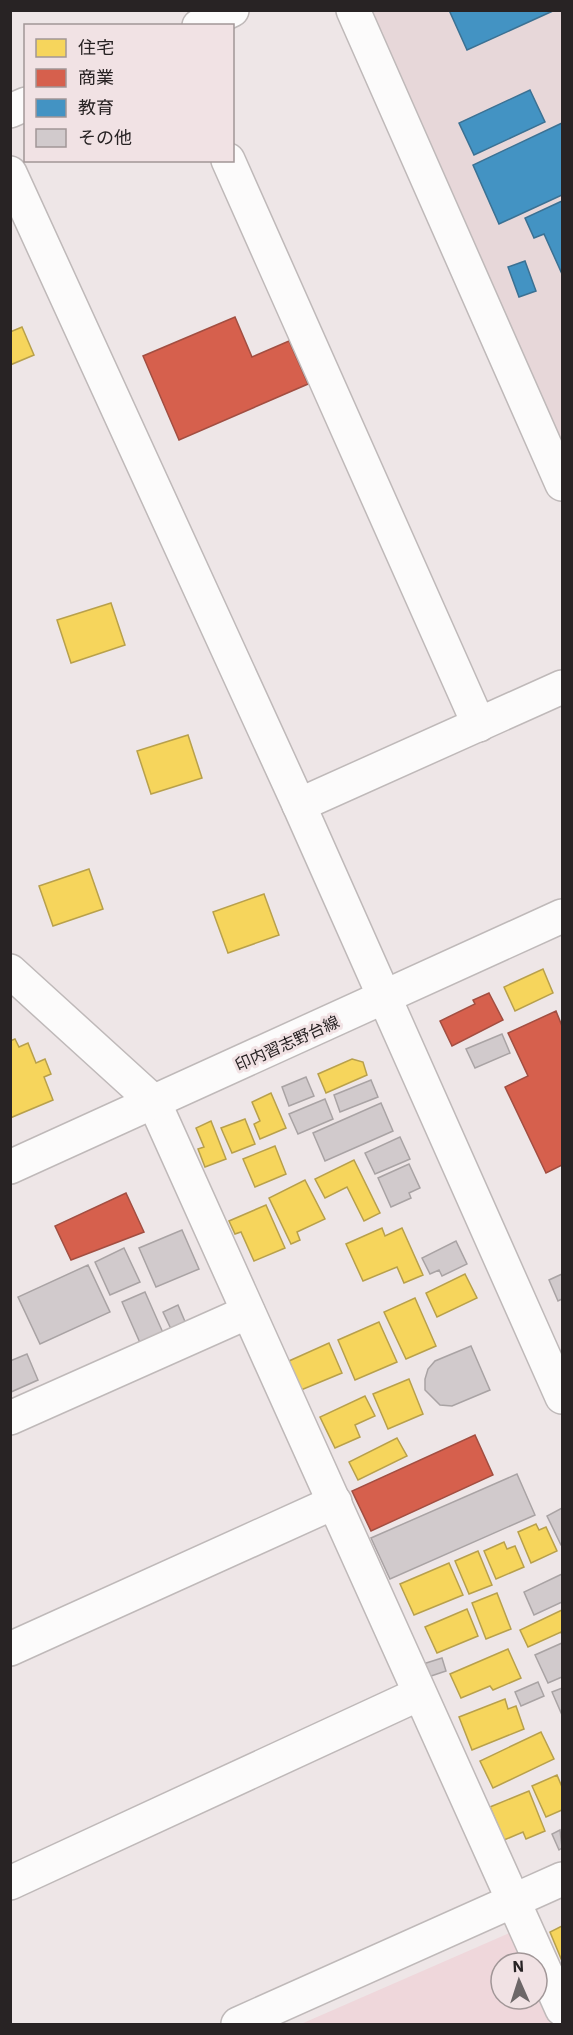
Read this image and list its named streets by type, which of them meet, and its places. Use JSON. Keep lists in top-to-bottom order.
{
  "streets": {
    "street": ["印内習志野台線"]
  },
  "legend": [
    "住宅",
    "商業",
    "教育",
    "その他"
  ],
  "north": "top"
}
